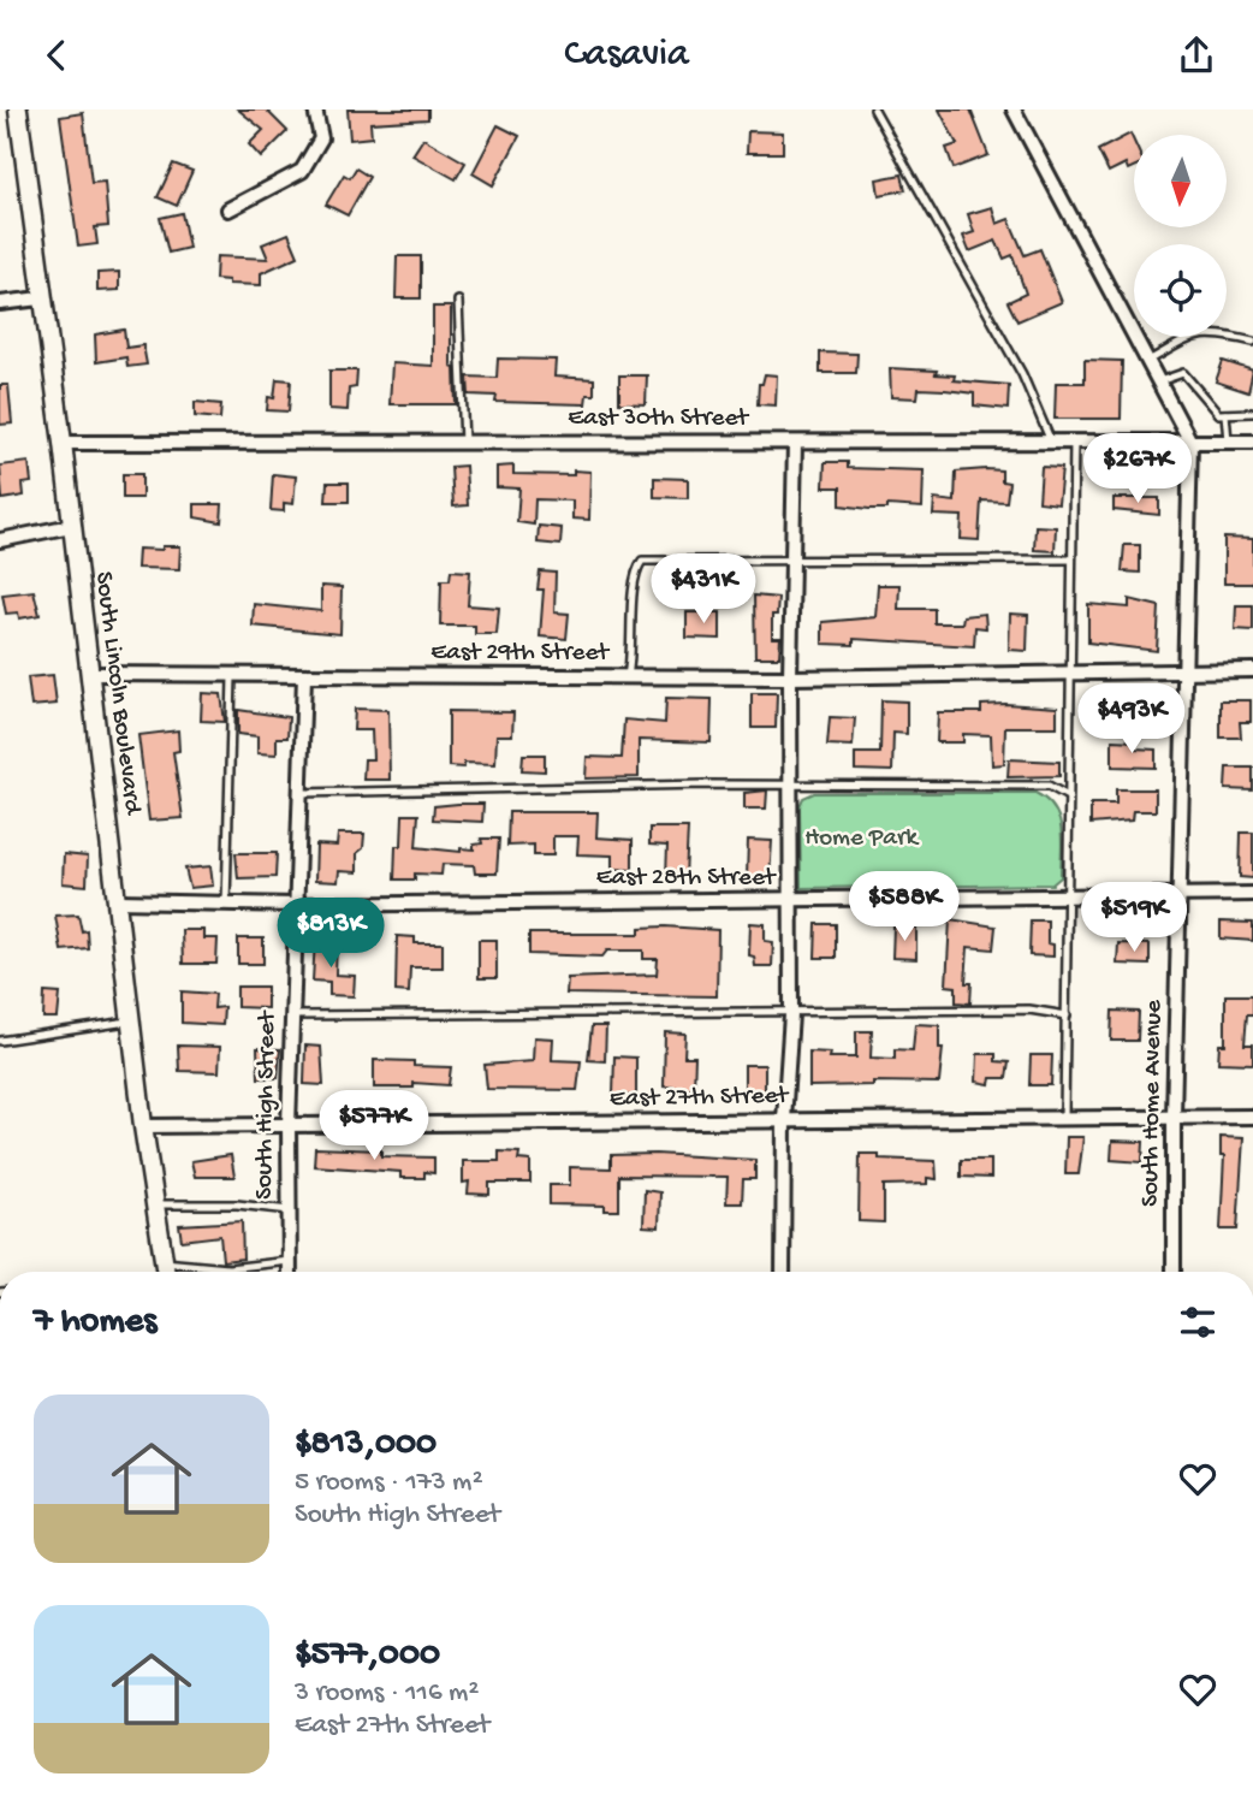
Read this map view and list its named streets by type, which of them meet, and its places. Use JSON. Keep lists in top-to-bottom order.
{
  "streets": {
    "street": [
      "East 30th Street",
      "East 29th Street",
      "South Lincoln Boulevard",
      "East 28th Street",
      "East 27th Street",
      "South Home Avenue",
      "South High Street"
    ]
  },
  "crossings": [
    ["East 30th Street", "South Lincoln Boulevard"],
    ["East 30th Street", "South Home Avenue"],
    ["East 29th Street", "South Lincoln Boulevard"],
    ["East 29th Street", "South Home Avenue"],
    ["East 29th Street", "South High Street"],
    ["South Lincoln Boulevard", "East 28th Street"],
    ["South Lincoln Boulevard", "East 27th Street"],
    ["East 28th Street", "South Home Avenue"],
    ["East 28th Street", "South High Street"],
    ["East 27th Street", "South Home Avenue"],
    ["East 27th Street", "South High Street"]
  ],
  "parks": ["Home Park"],
  "north": "bottom",
  "page": {
    "header": "Casavia",
    "price": [
      "$267K",
      "$431K",
      "$493K",
      "$588K",
      "$519K",
      "$813K",
      "$577K"
    ],
    "heading": "7 homes",
    "list": [
      {
        "name": "$813,000",
        "note": "5 rooms · 173 m² · South High Street"
      },
      {
        "name": "$577,000",
        "note": "3 rooms · 116 m² · East 27th Street"
      }
    ]
  }
}
